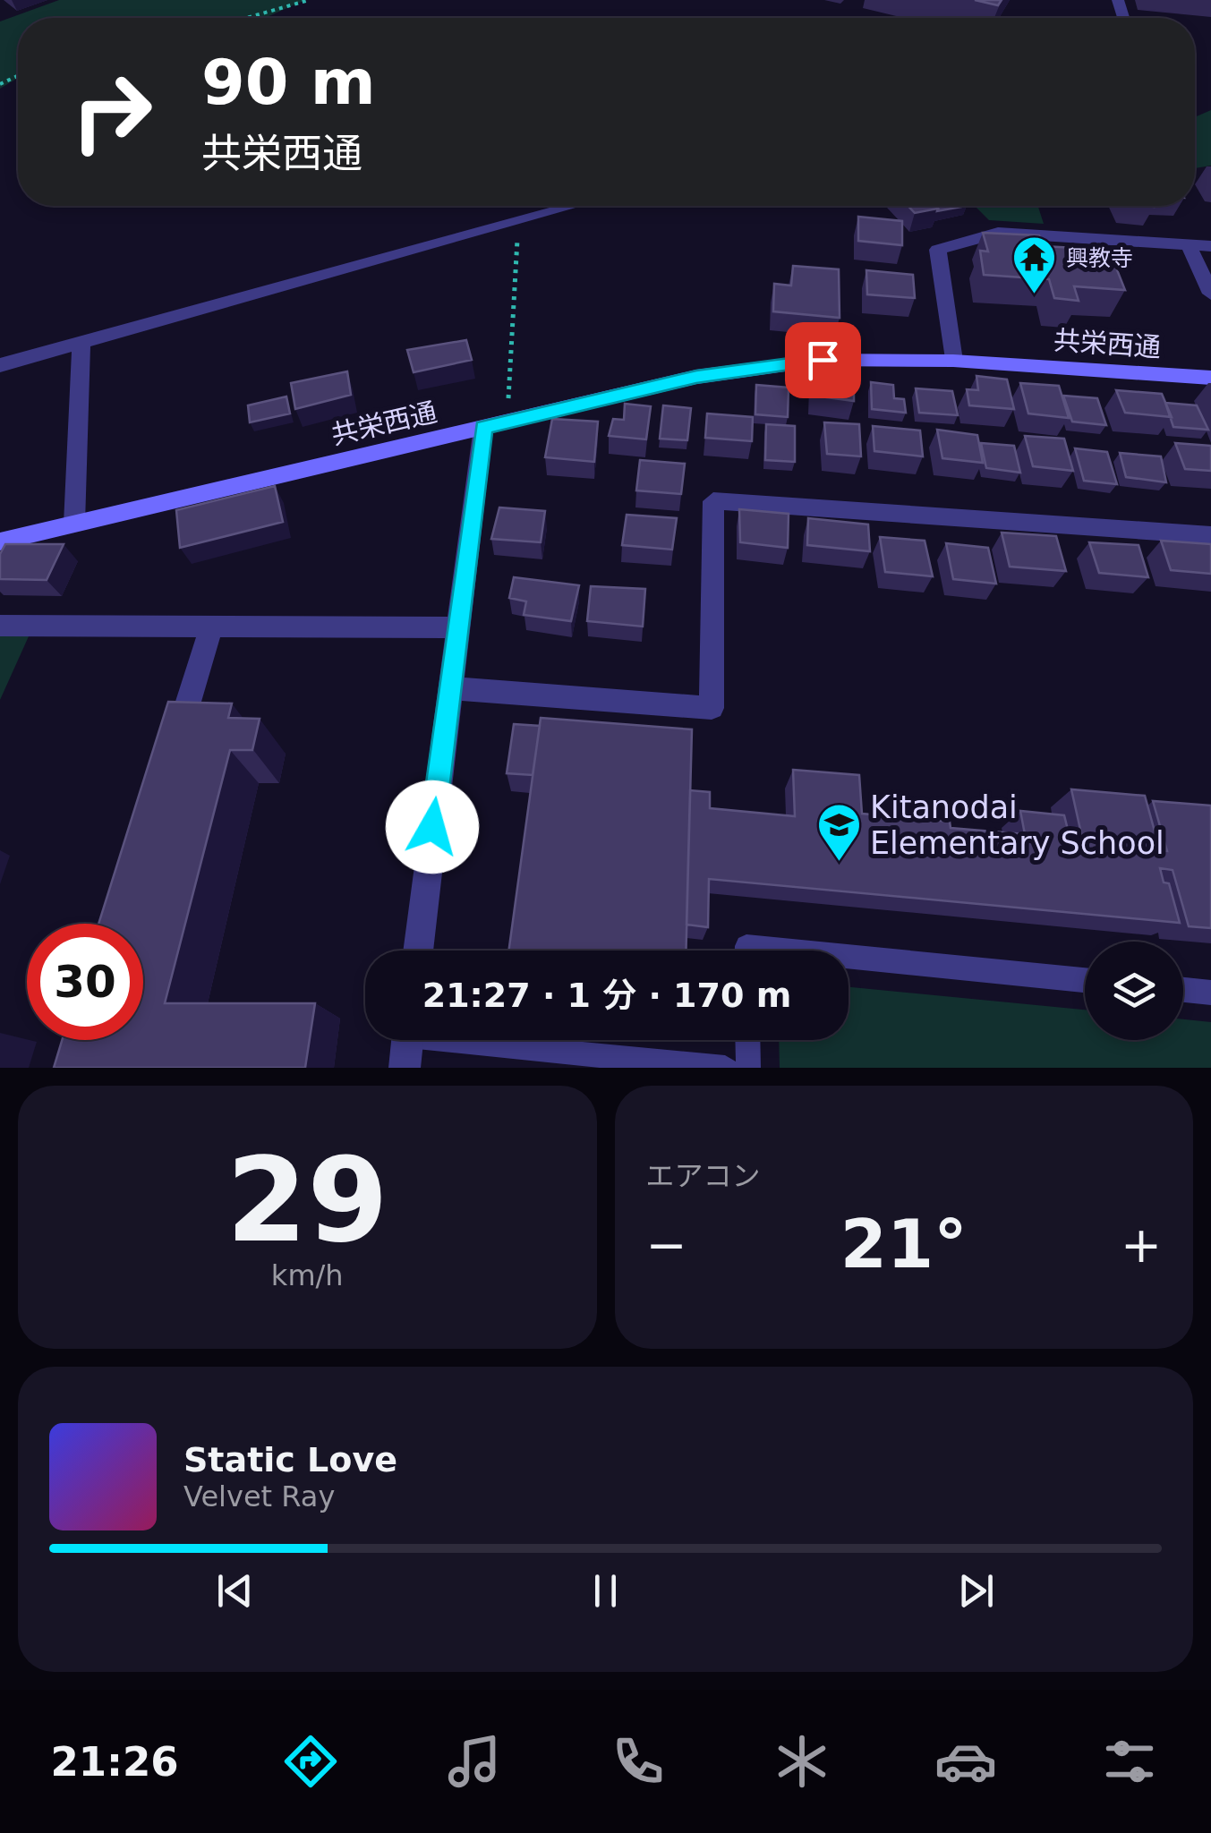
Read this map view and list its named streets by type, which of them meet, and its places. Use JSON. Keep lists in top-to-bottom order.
{
  "streets": {
    "street": ["共栄西通"]
  },
  "places": {
    "temple": ["興教寺"],
    "school or university": ["Kitanodai Elementary School"]
  },
  "page": {
    "turn": ["90 m", "共栄西通"],
    "limit": "30",
    "trip": "21:27 · 1 分 · 170 m",
    "tile": [
      ["29", "km/h"],
      "エアコン"
    ],
    "heat": ["−", "21°", "+"],
    "song": ["Static Love", "Velvet Ray"],
    "tabs": "21:26"
  }
}
